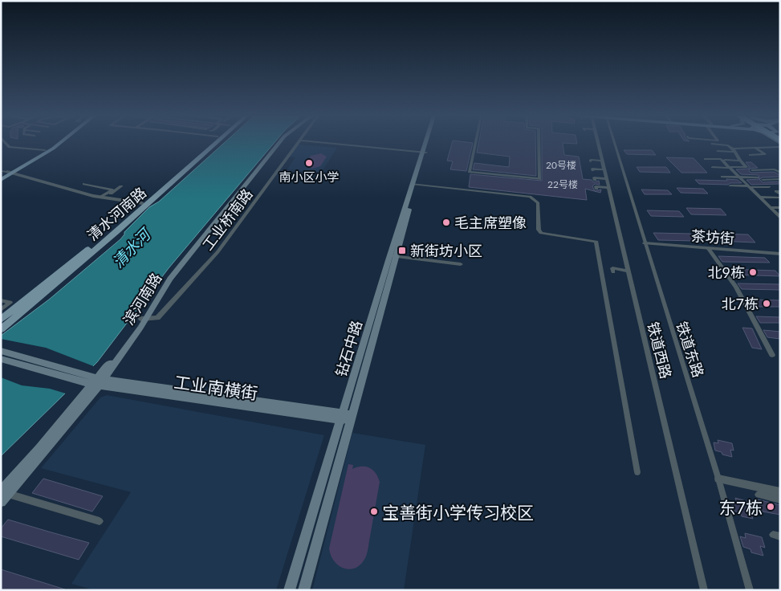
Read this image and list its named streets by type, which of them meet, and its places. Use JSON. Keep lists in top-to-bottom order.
{
  "streets": {
    "main road": [
      "清水河南路",
      "滨河南路",
      "钻石中路",
      "工业南横街"
    ],
    "street": [
      "工业桥南路",
      "茶坊街",
      "铁道东路",
      "铁道西路"
    ]
  },
  "crossings": [
    ["工业桥南路", "滨河南路"],
    ["茶坊街", "铁道东路"],
    ["滨河南路", "工业南横街"],
    ["钻石中路", "工业南横街"]
  ],
  "water": ["清水河"],
  "places": {
    "other": [
      "南小区小学",
      "毛主席塑像",
      "北9栋",
      "北7栋",
      "东7栋",
      "宝善街小学传习校区"
    ],
    "transit": ["新街坊小区"]
  },
  "house_numbers": ["20号楼", "22号楼"]
}
